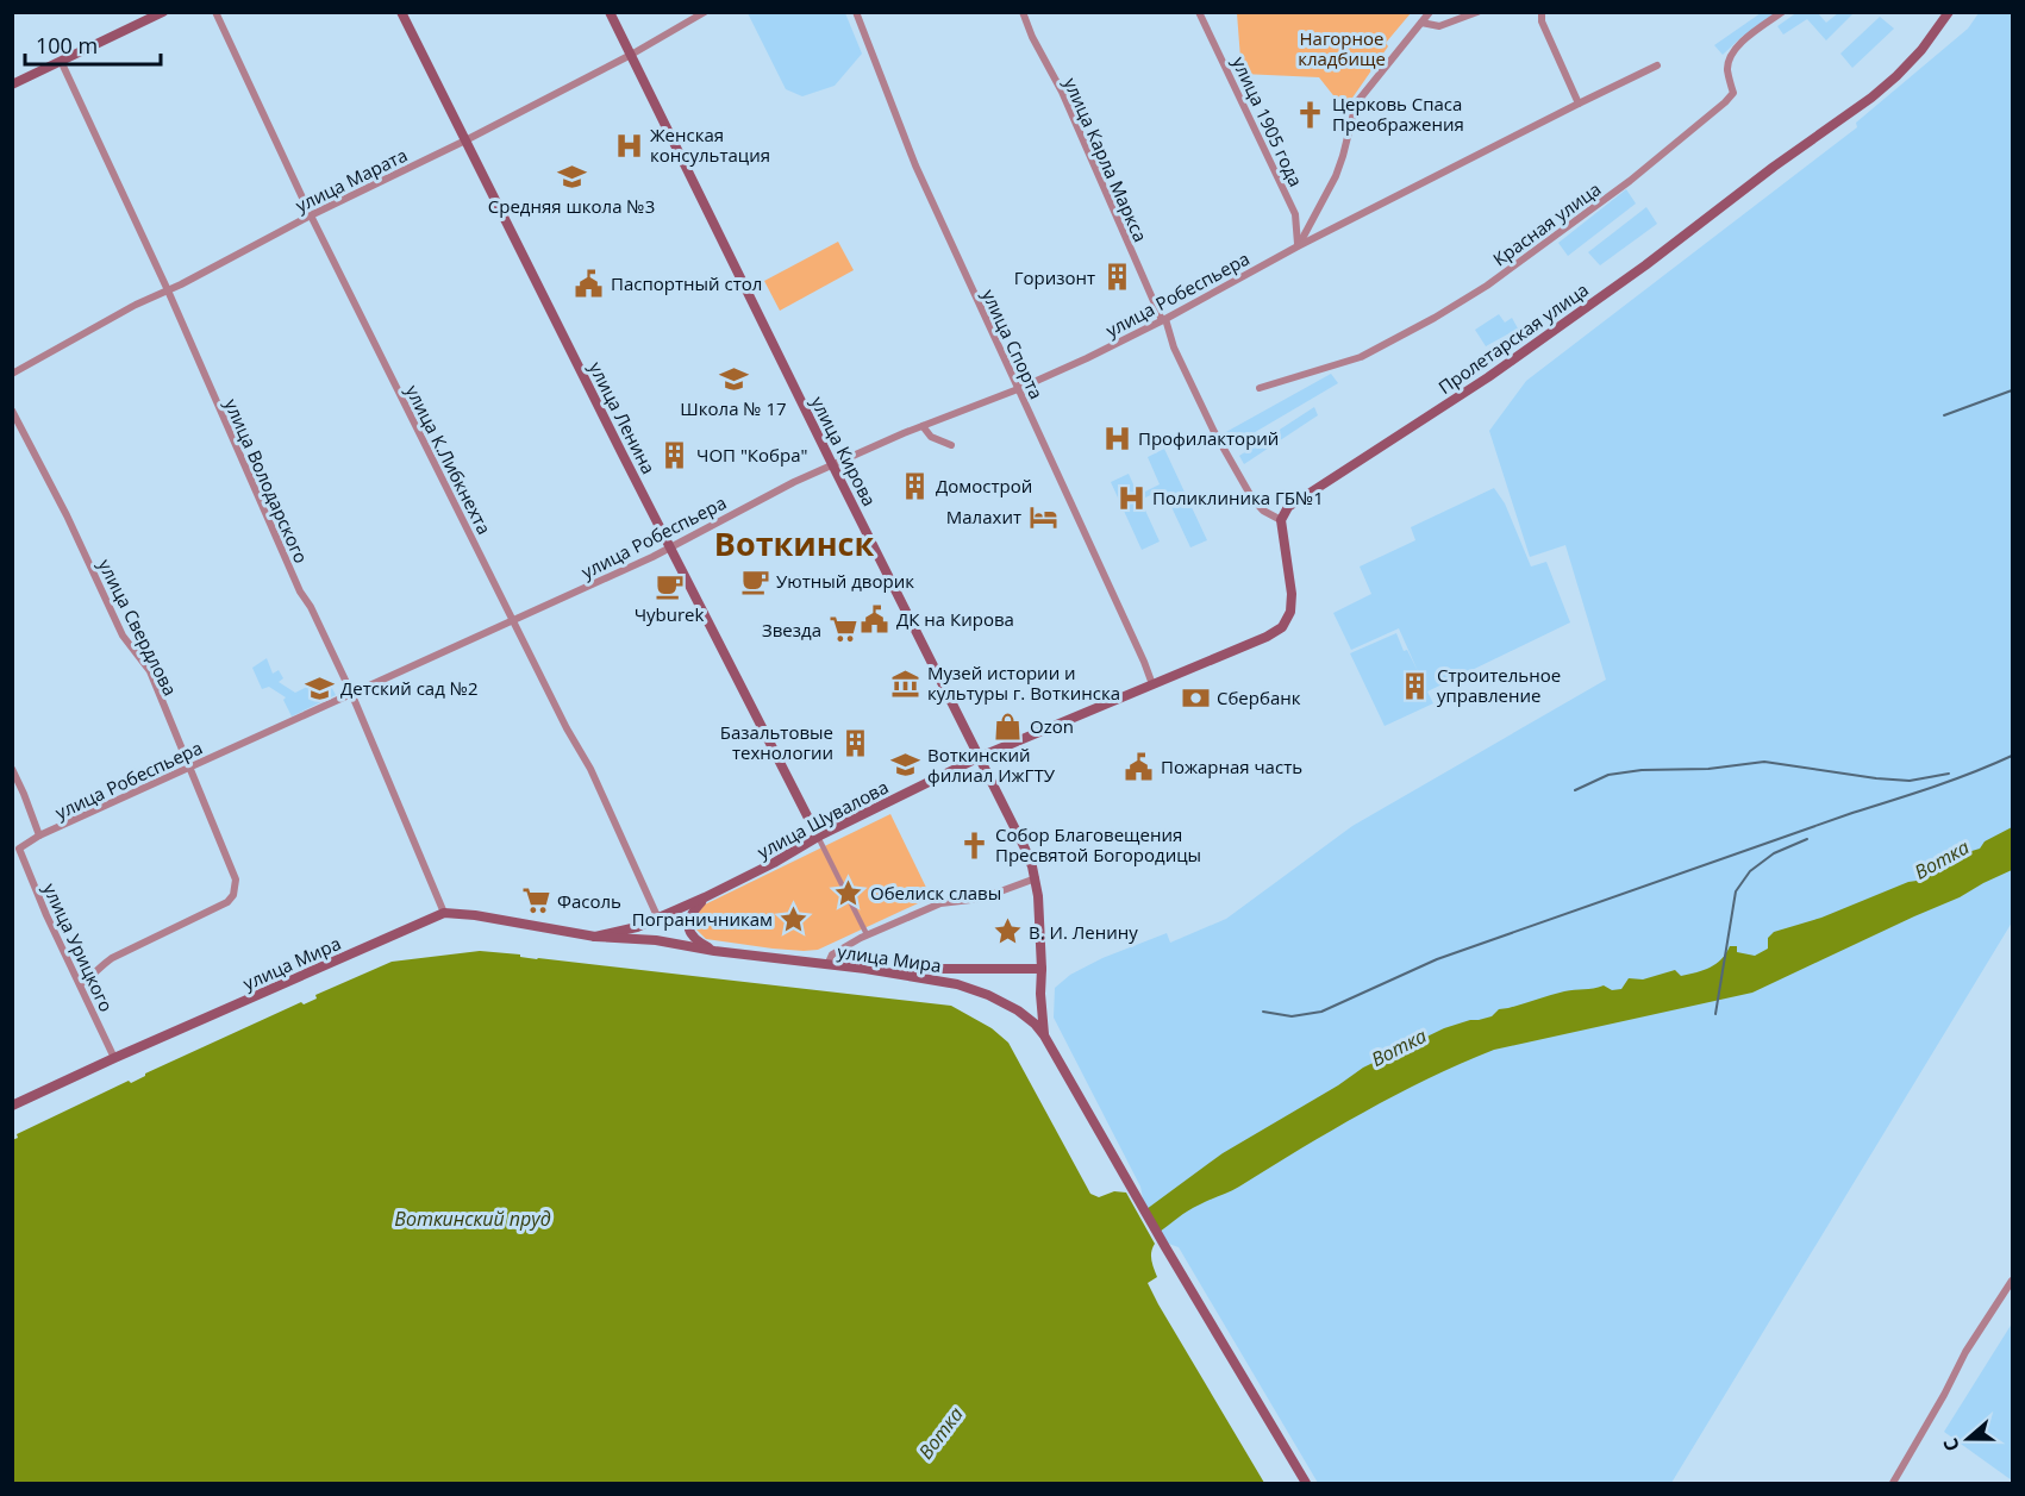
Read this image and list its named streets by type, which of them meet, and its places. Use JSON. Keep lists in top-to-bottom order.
{
  "streets": {
    "main road": [
      "Пролетарская улица",
      "улица Ленина",
      "улица Кирова",
      "улица Шувалова",
      "улица Мира"
    ],
    "street": [
      "улица 1905 года",
      "улица Карла Маркса",
      "улица Марата",
      "Красная улица",
      "улица Робеспьера",
      "улица Спорта",
      "улица К.Либкнехта",
      "улица Володарского",
      "улица Свердлова",
      "улица Урицкого"
    ]
  },
  "crossings": [
    ["улица 1905 года", "улица Робеспьера"],
    ["улица Карла Маркса", "улица Робеспьера"],
    ["улица Карла Маркса", "Пролетарская улица"],
    ["улица Марата", "улица Ленина"],
    ["улица Марата", "улица Кирова"],
    ["улица Марата", "улица К.Либкнехта"],
    ["улица Марата", "улица Володарского"],
    ["улица Робеспьера", "улица Спорта"],
    ["улица Робеспьера", "улица Ленина"],
    ["улица Робеспьера", "улица Кирова"],
    ["улица Робеспьера", "улица К.Либкнехта"],
    ["улица Робеспьера", "улица Володарского"],
    ["улица Робеспьера", "улица Свердлова"],
    ["улица Робеспьера", "улица Урицкого"],
    ["улица Спорта", "улица Шувалова"],
    ["улица Ленина", "улица Шувалова"],
    ["улица Кирова", "улица Шувалова"],
    ["улица Кирова", "улица Мира"],
    ["улица К.Либкнехта", "улица Мира"],
    ["улица Володарского", "улица Мира"],
    ["улица Свердлова", "улица Урицкого"],
    ["улица Шувалова", "улица Мира"],
    ["улица Урицкого", "улица Мира"]
  ],
  "districts": ["Воткинск"],
  "water": ["Вотка", "Воткинский пруд"],
  "parks": ["Нагорное кладбище"],
  "places": {
    "church": ["Церковь Спаса Преображения", "Собор Благовещения Пресвятой Богородицы"],
    "hospital": ["Женская консультация", "Профилакторий", "Поликлиника ГБ№1"],
    "school or university": [
      "Средняя школа №3",
      "Школа № 17",
      "Детский сад №2",
      "Воткинский филиал ИжГТУ"
    ],
    "building": [
      "Горизонт",
      "ЧОП \"Кобра\"",
      "Домострой",
      "Строительное управление",
      "Базальтовые технологии"
    ],
    "public building": ["Паспортный стол", "ДК на Кирова", "Пожарная часть"],
    "hotel": ["Малахит"],
    "cafe": ["Уютный дворик", "Чуburek"],
    "supermarket": ["Звезда", "Фасоль"],
    "museum": ["Музей истории и культуры г. Воткинска"],
    "bank": ["Сбербанк"],
    "shop": ["Ozon"],
    "place": ["Обелиск славы", "Пограничникам", "В. И. Ленину"]
  },
  "scale_bar": "100 m",
  "north": "left"
}
